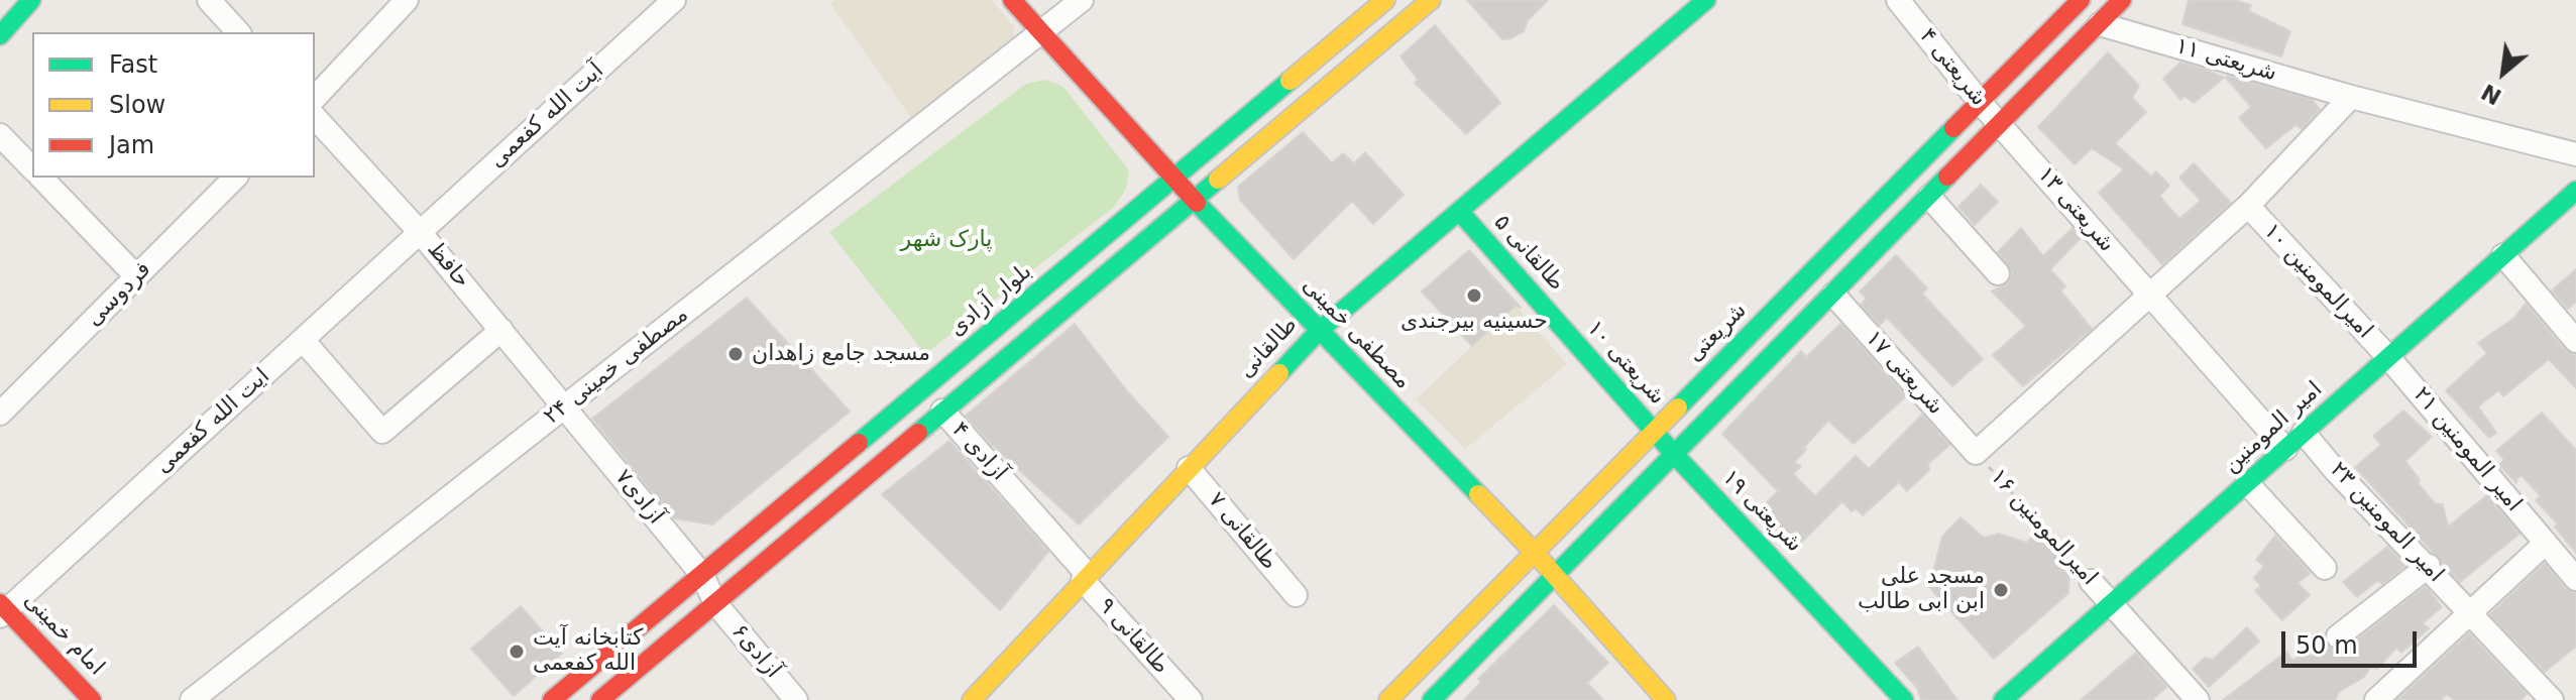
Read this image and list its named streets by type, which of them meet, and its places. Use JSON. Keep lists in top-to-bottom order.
{
  "streets": {
    "main road": [
      "طالقانی ۵",
      "بلوار آزادی",
      "شریعتی",
      "مصطفی خمینی",
      "طالقانی",
      "شریعتی ۱۰",
      "امیر المومنین",
      "شریعتی ۱۹",
      "امام خمینی"
    ],
    "street": [
      "شریعتی ۱۱",
      "شریعتی ۴",
      "آیت الله کفعمی",
      "شریعتی ۱۳",
      "حافظ",
      "امیرالمومنین ۱۰",
      "فردوسی",
      "مصطفی خمینی ۲۴",
      "شریعتی ۱۷",
      "ایت الله کفعمی",
      "امیر المومنین ۲۱",
      "آزادی ۴",
      "آزادی۷",
      "امیر المومنین ۲۳",
      "امیرالمومنین ۱۶",
      "طالقانی ۷",
      "طالقانی ۹",
      "آزادی۶"
    ]
  },
  "crossings": [
    ["شریعتی ۴", "شریعتی ۱۳"],
    ["شریعتی ۴", "شریعتی"],
    ["آیت الله کفعمی", "حافظ"],
    ["آیت الله کفعمی", "ایت الله کفعمی"],
    ["شریعتی ۱۳", "امیر المومنین"],
    ["طالقانی ۵", "طالقانی"],
    ["طالقانی ۵", "شریعتی ۱۰"],
    ["حافظ", "مصطفی خمینی ۲۴"],
    ["حافظ", "ایت الله کفعمی"],
    ["حافظ", "آزادی۷"],
    ["امیرالمومنین ۱۰", "امیر المومنین"],
    ["امیرالمومنین ۱۰", "امیر المومنین ۲۱"],
    ["بلوار آزادی", "مصطفی خمینی"],
    ["بلوار آزادی", "آزادی۷"],
    ["شریعتی", "مصطفی خمینی"],
    ["شریعتی", "شریعتی ۱۰"],
    ["مصطفی خمینی", "طالقانی"],
    ["مصطفی خمینی", "مصطفی خمینی ۲۴"],
    ["طالقانی", "آزادی ۴"],
    ["طالقانی", "طالقانی ۷"],
    ["طالقانی", "طالقانی ۹"],
    ["شریعتی ۱۰", "شریعتی ۱۹"],
    ["مصطفی خمینی ۲۴", "آزادی۷"],
    ["شریعتی ۱۷", "امیرالمومنین ۱۶"],
    ["ایت الله کفعمی", "امام خمینی"],
    ["امیر المومنین", "امیر المومنین ۲۱"],
    ["امیر المومنین", "امیر المومنین ۲۳"],
    ["امیر المومنین", "امیرالمومنین ۱۶"],
    ["آزادی ۴", "طالقانی ۹"],
    ["آزادی۷", "آزادی۶"]
  ],
  "parks": ["پارک شهر"],
  "places": [
    "حسینیه بیرجندی",
    "مسجد جامع زاهدان",
    "مسجد علی ابن ابی طالب",
    "کتابخانه آیت الله کفعمی"
  ],
  "legend": ["Fast", "Slow", "Jam"],
  "scale_bar": "50 m",
  "north": "bottom left"
}
